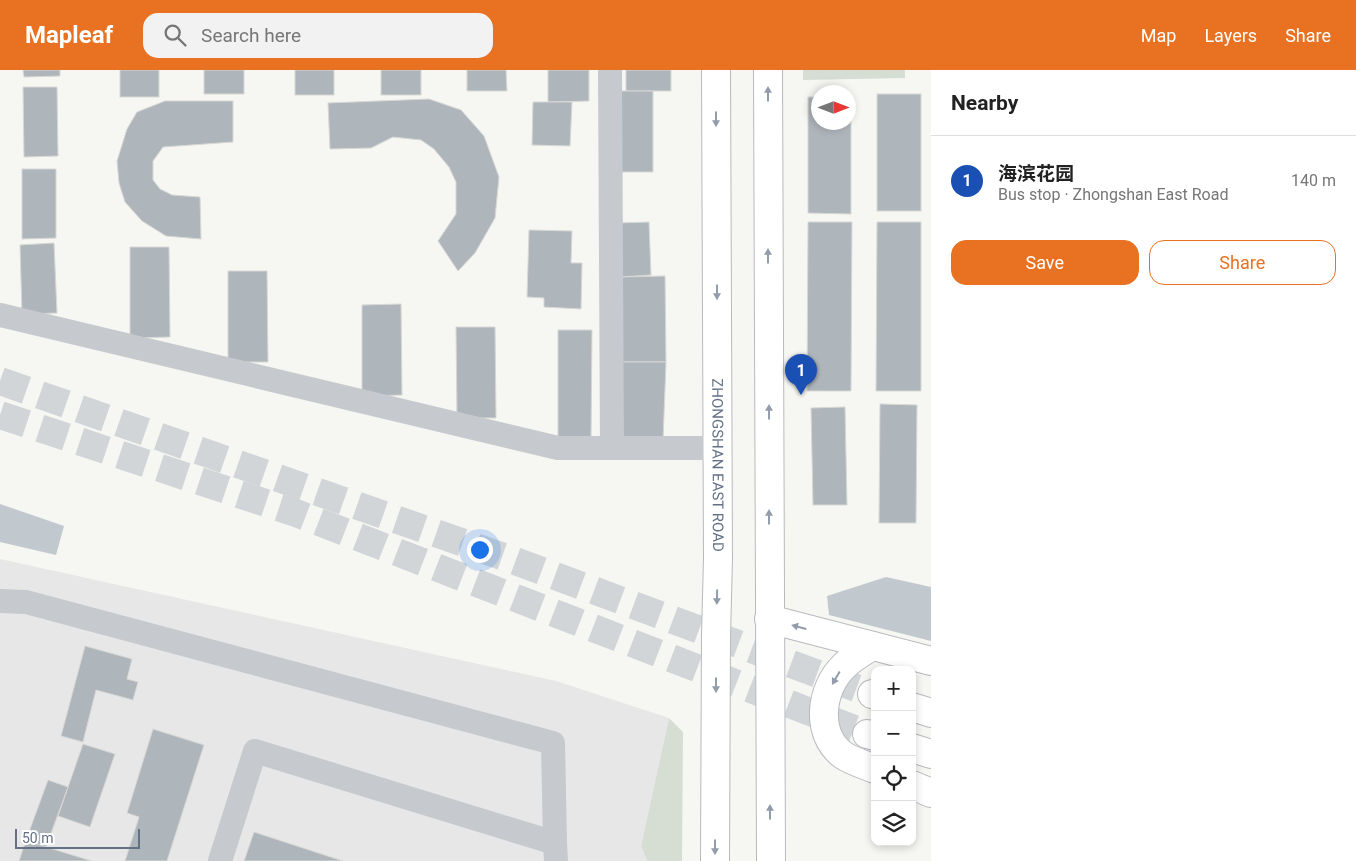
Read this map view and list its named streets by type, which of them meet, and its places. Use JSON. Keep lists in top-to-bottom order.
{
  "streets": {
    "main road": ["ZHONGSHAN EAST ROAD"]
  },
  "scale_bar": "50 m",
  "north": "right",
  "page": {
    "header": "Mapleaf",
    "search": "Search here",
    "nav": ["Map", "Layers", "Share"],
    "heading": "Nearby",
    "list": [
      {
        "mark": "1",
        "name": "海滨花园",
        "note": "Bus stop · Zhongshan East Road",
        "value": "140 m"
      }
    ],
    "buttons": ["Save", "Share"],
    "pins": "1",
    "map_buttons": ["+", "−"],
    "scale": "50 m"
  }
}
